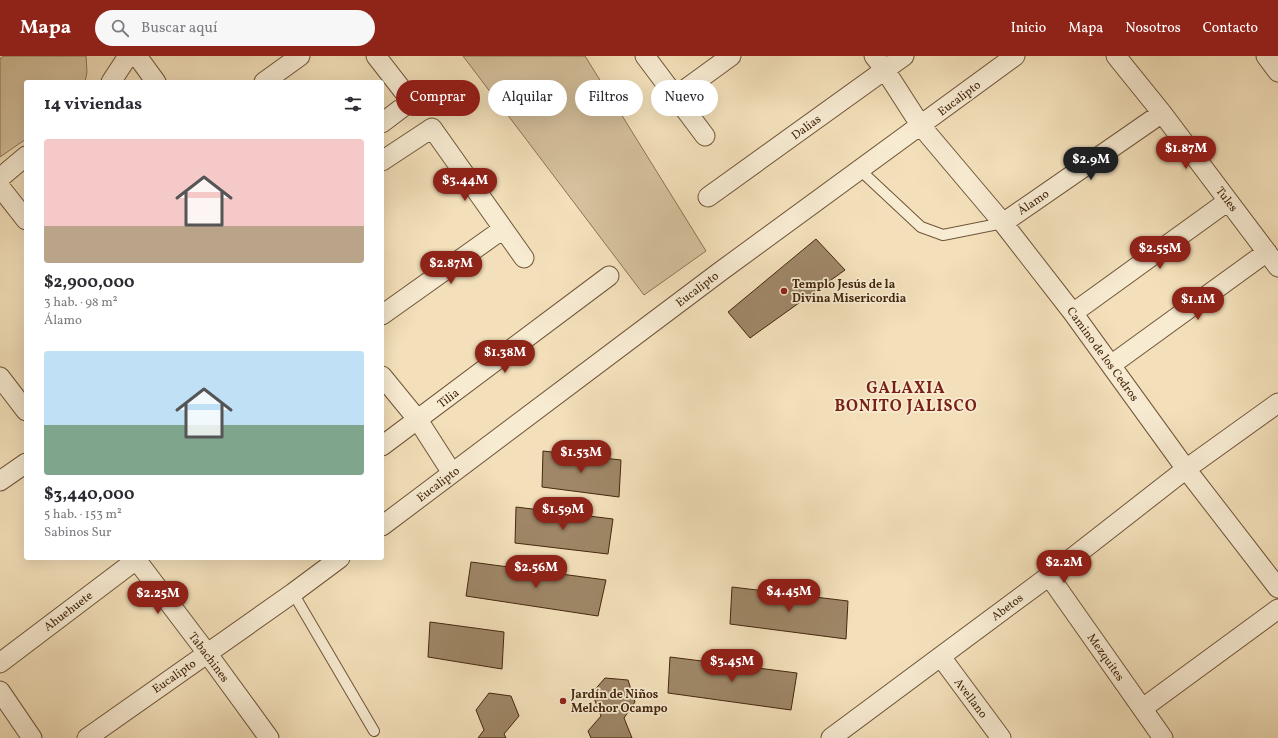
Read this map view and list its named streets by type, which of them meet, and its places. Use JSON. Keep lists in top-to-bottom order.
{
  "streets": {
    "street": [
      "Eucalipto",
      "Dalias",
      "Tules",
      "Álamo",
      "Camino de los Cedros",
      "Tilia",
      "Abetos",
      "Ahuehuete",
      "Tabachines",
      "Mezquites",
      "Avellano"
    ]
  },
  "crossings": [
    ["Eucalipto", "Camino de los Cedros"],
    ["Eucalipto", "Tabachines"],
    ["Dalias", "Camino de los Cedros"],
    ["Tules", "Álamo"],
    ["Álamo", "Camino de los Cedros"],
    ["Camino de los Cedros", "Abetos"],
    ["Abetos", "Mezquites"],
    ["Abetos", "Avellano"]
  ],
  "districts": ["GALAXIA BONITO JALISCO"],
  "places": ["Templo Jesús de la Divina Misericordia", "Jardín de Niños Melchor Ocampo"],
  "page": {
    "header": "Mapa",
    "search": "Buscar aquí",
    "nav": [
      "Inicio",
      "Mapa",
      "Nosotros",
      "Contacto"
    ],
    "chip": [
      "Comprar",
      "Alquilar",
      "Filtros",
      "Nuevo"
    ],
    "heading": "14 viviendas",
    "list": [
      {
        "name": "$2,900,000",
        "note": "3 hab. · 98 m² · Álamo"
      },
      {
        "name": "$3,440,000",
        "note": "5 hab. · 153 m² · Sabinos Sur"
      }
    ],
    "price": [
      "$1.87M",
      "$2.9M",
      "$3.44M",
      "$2.55M",
      "$2.87M",
      "$1.1M",
      "$1.38M",
      "$1.53M",
      "$1.59M",
      "$2.2M",
      "$2.56M",
      "$4.45M",
      "$2.25M",
      "$3.45M"
    ]
  }
}
